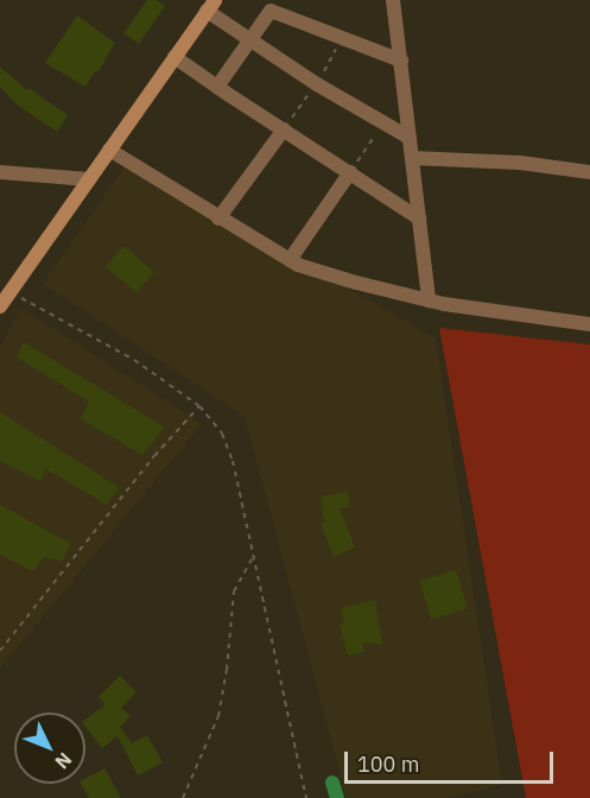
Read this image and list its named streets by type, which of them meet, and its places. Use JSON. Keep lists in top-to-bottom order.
{
  "scale_bar": "100 m",
  "north": "bottom right"
}
